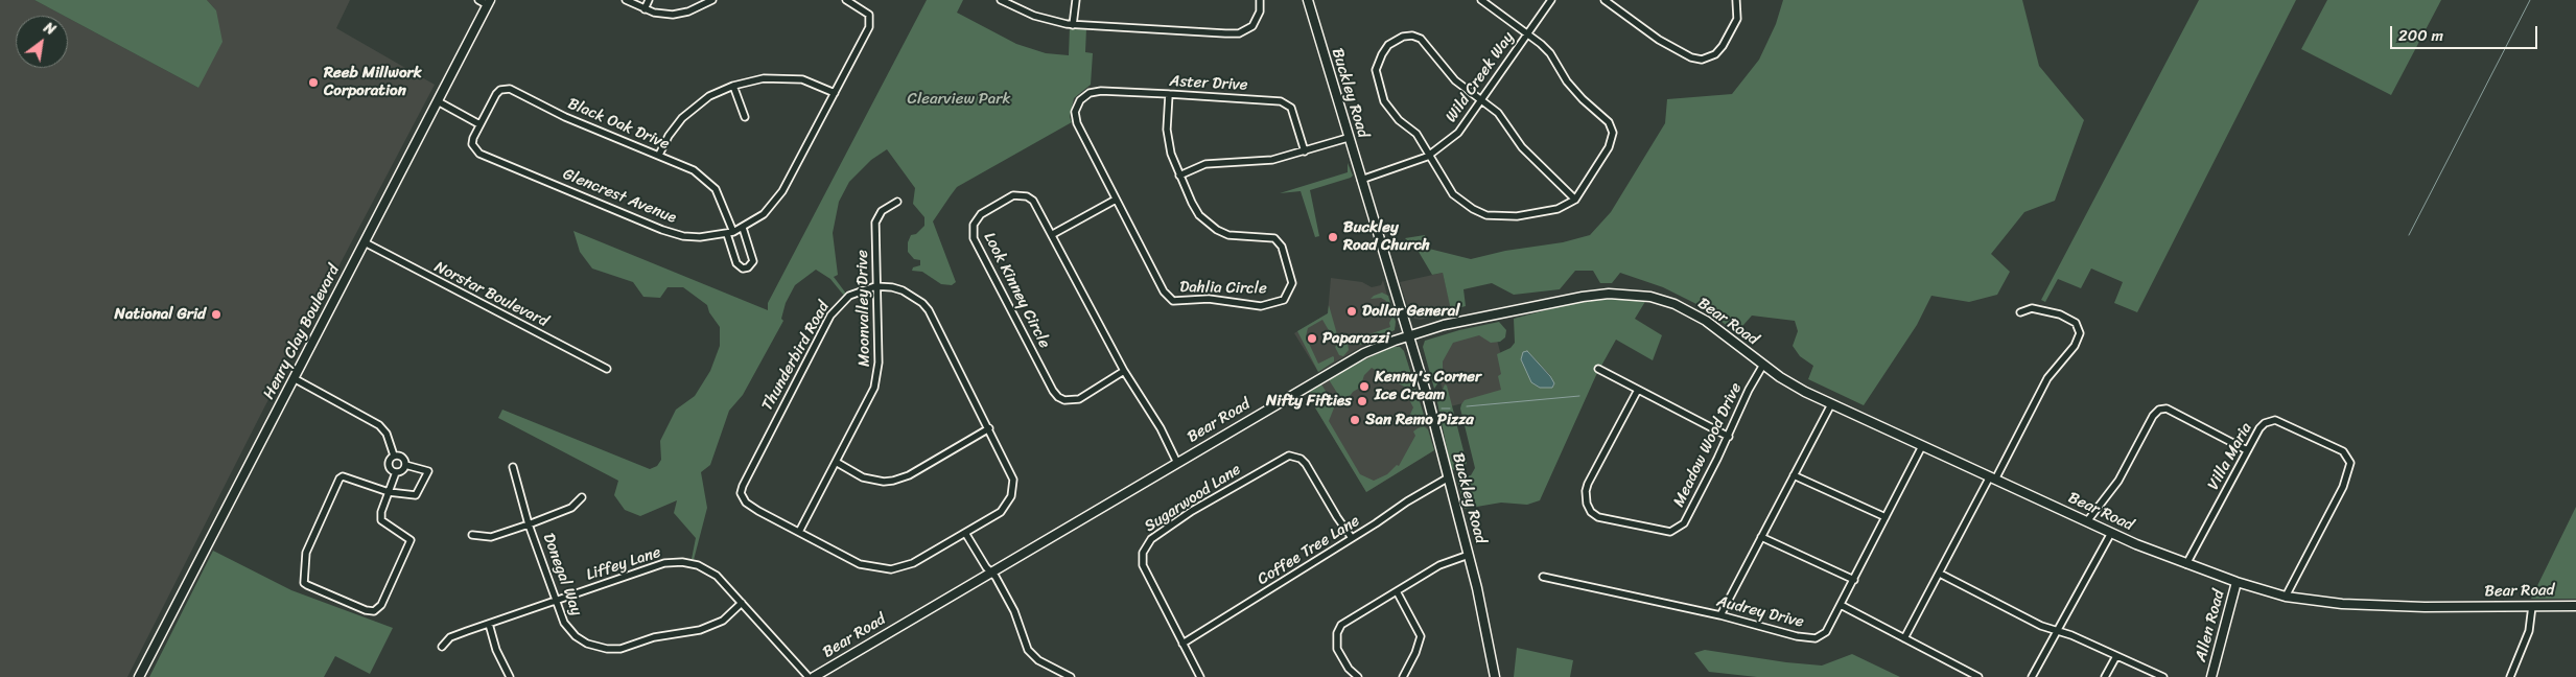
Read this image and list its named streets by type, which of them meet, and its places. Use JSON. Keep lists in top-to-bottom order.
{
  "streets": {
    "main road": [
      "Buckley Road",
      "Bear Road",
      "Henry Clay Boulevard",
      "Allen Road"
    ],
    "street": [
      "Wild Creek Way",
      "Aster Drive",
      "Black Oak Drive",
      "Glencrest Avenue",
      "Dahlia Circle",
      "Look Kinney Circle",
      "Norstar Boulevard",
      "Moonvalley Drive",
      "Thunderbird Road",
      "Meadow Wood Drive",
      "Villa Maria",
      "Sugarwood Lane",
      "Coffee Tree Lane",
      "Liffey Lane",
      "Donegal Way",
      "Audrey Drive"
    ]
  },
  "crossings": [
    ["Wild Creek Way", "Buckley Road"],
    ["Aster Drive", "Dahlia Circle"],
    ["Buckley Road", "Bear Road"],
    ["Buckley Road", "Coffee Tree Lane"],
    ["Black Oak Drive", "Glencrest Avenue"],
    ["Look Kinney Circle", "Bear Road"],
    ["Norstar Boulevard", "Henry Clay Boulevard"],
    ["Moonvalley Drive", "Thunderbird Road"],
    ["Bear Road", "Meadow Wood Drive"],
    ["Bear Road", "Villa Maria"],
    ["Bear Road", "Audrey Drive"],
    ["Bear Road", "Allen Road"],
    ["Sugarwood Lane", "Coffee Tree Lane"],
    ["Liffey Lane", "Donegal Way"]
  ],
  "parks": ["Clearview Park"],
  "places": [
    "Reeb Millwork Corporation",
    "Buckley Road Church",
    "Dollar General",
    "National Grid",
    "Paparazzi",
    "Kenny's Corner Ice Cream",
    "Nifty Fifties",
    "San Remo Pizza"
  ],
  "scale_bar": "200 m",
  "north": "top right"
}
